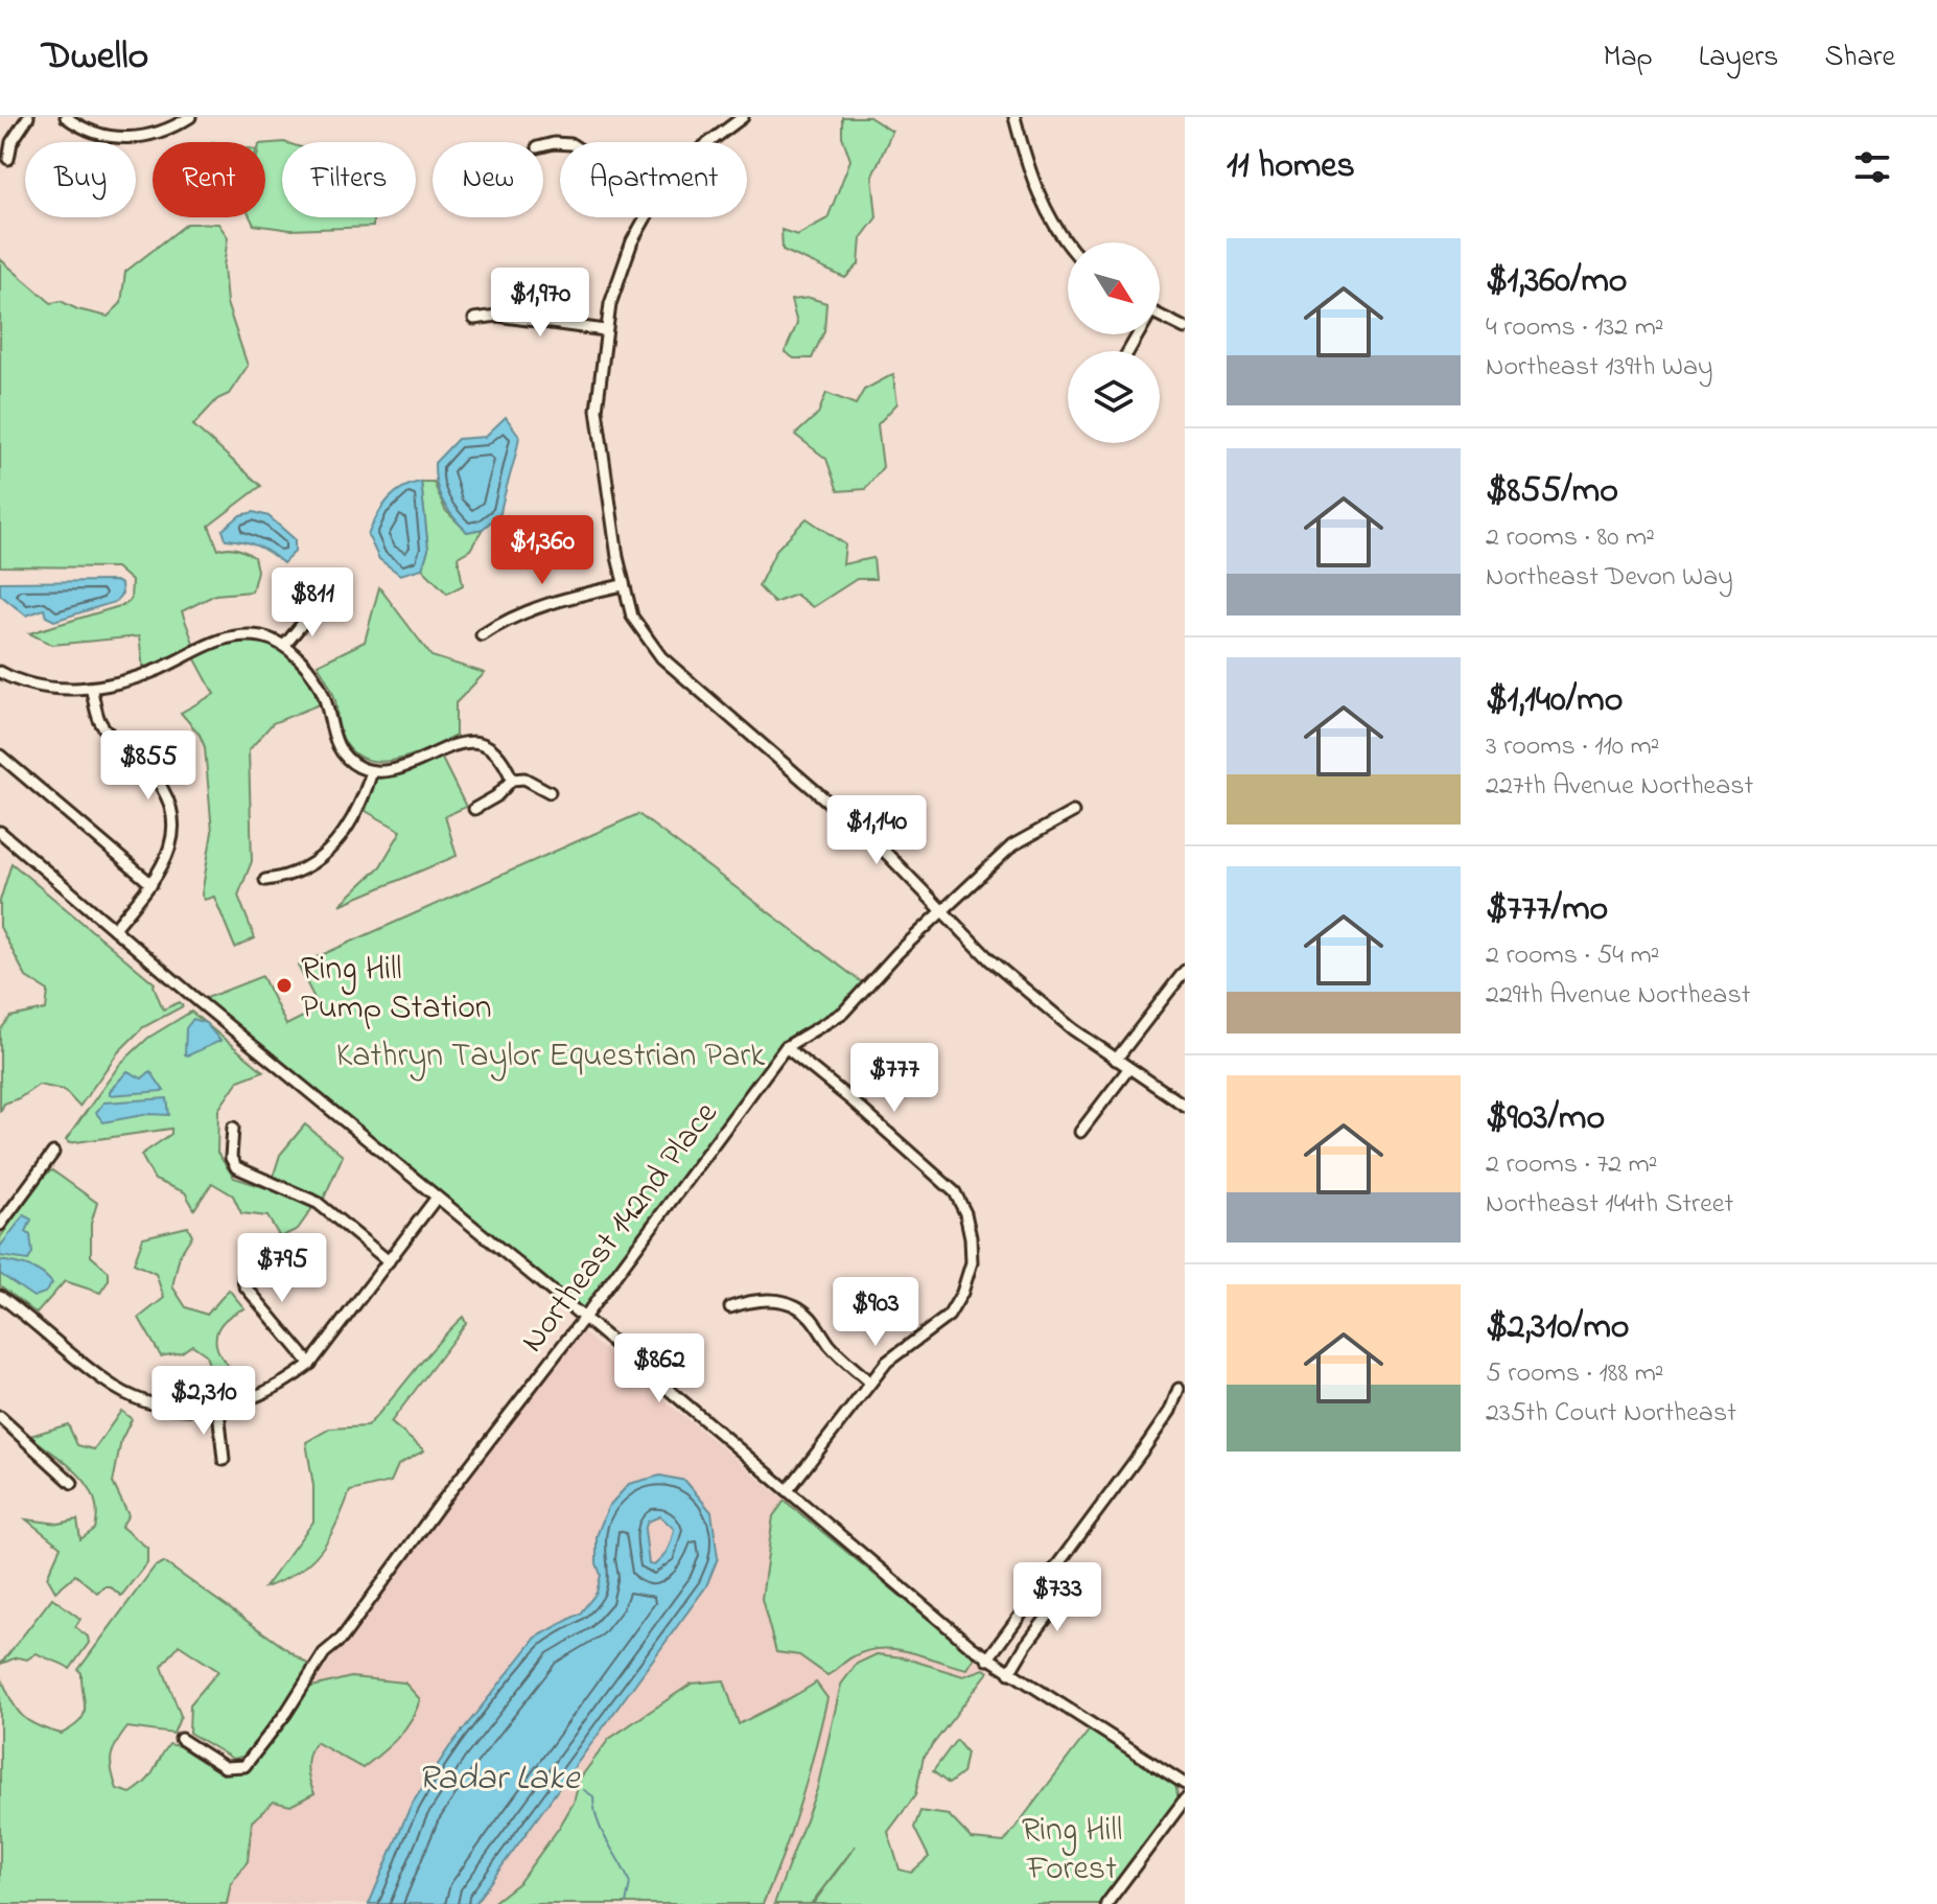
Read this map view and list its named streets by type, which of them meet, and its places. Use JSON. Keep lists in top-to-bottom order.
{
  "streets": {
    "street": ["Northeast 142nd Place"]
  },
  "water": ["Radar Lake"],
  "parks": ["Kathryn Taylor Equestrian Park", "Ring Hill Forest"],
  "places": ["Ring Hill Pump Station"],
  "north": "bottom right",
  "page": {
    "header": "Dwello",
    "nav": ["Map", "Layers", "Share"],
    "heading": "11 homes",
    "chip": [
      "Buy",
      "Rent",
      "Filters",
      "New",
      "Apartment"
    ],
    "list": [
      {
        "name": "$1,360/mo",
        "note": "4 rooms · 132 m² · Northeast 139th Way"
      },
      {
        "name": "$855/mo",
        "note": "2 rooms · 80 m² · Northeast Devon Way"
      },
      {
        "name": "$1,140/mo",
        "note": "3 rooms · 110 m² · 227th Avenue Northeast"
      },
      {
        "name": "$777/mo",
        "note": "2 rooms · 54 m² · 229th Avenue Northeast"
      },
      {
        "name": "$903/mo",
        "note": "2 rooms · 72 m² · Northeast 144th Street"
      },
      {
        "name": "$2,310/mo",
        "note": "5 rooms · 188 m² · 235th Court Northeast"
      }
    ],
    "price": [
      "$1,970",
      "$1,360",
      "$811",
      "$855",
      "$1,140",
      "$777",
      "$795",
      "$903",
      "$862",
      "$2,310",
      "$733"
    ]
  }
}
